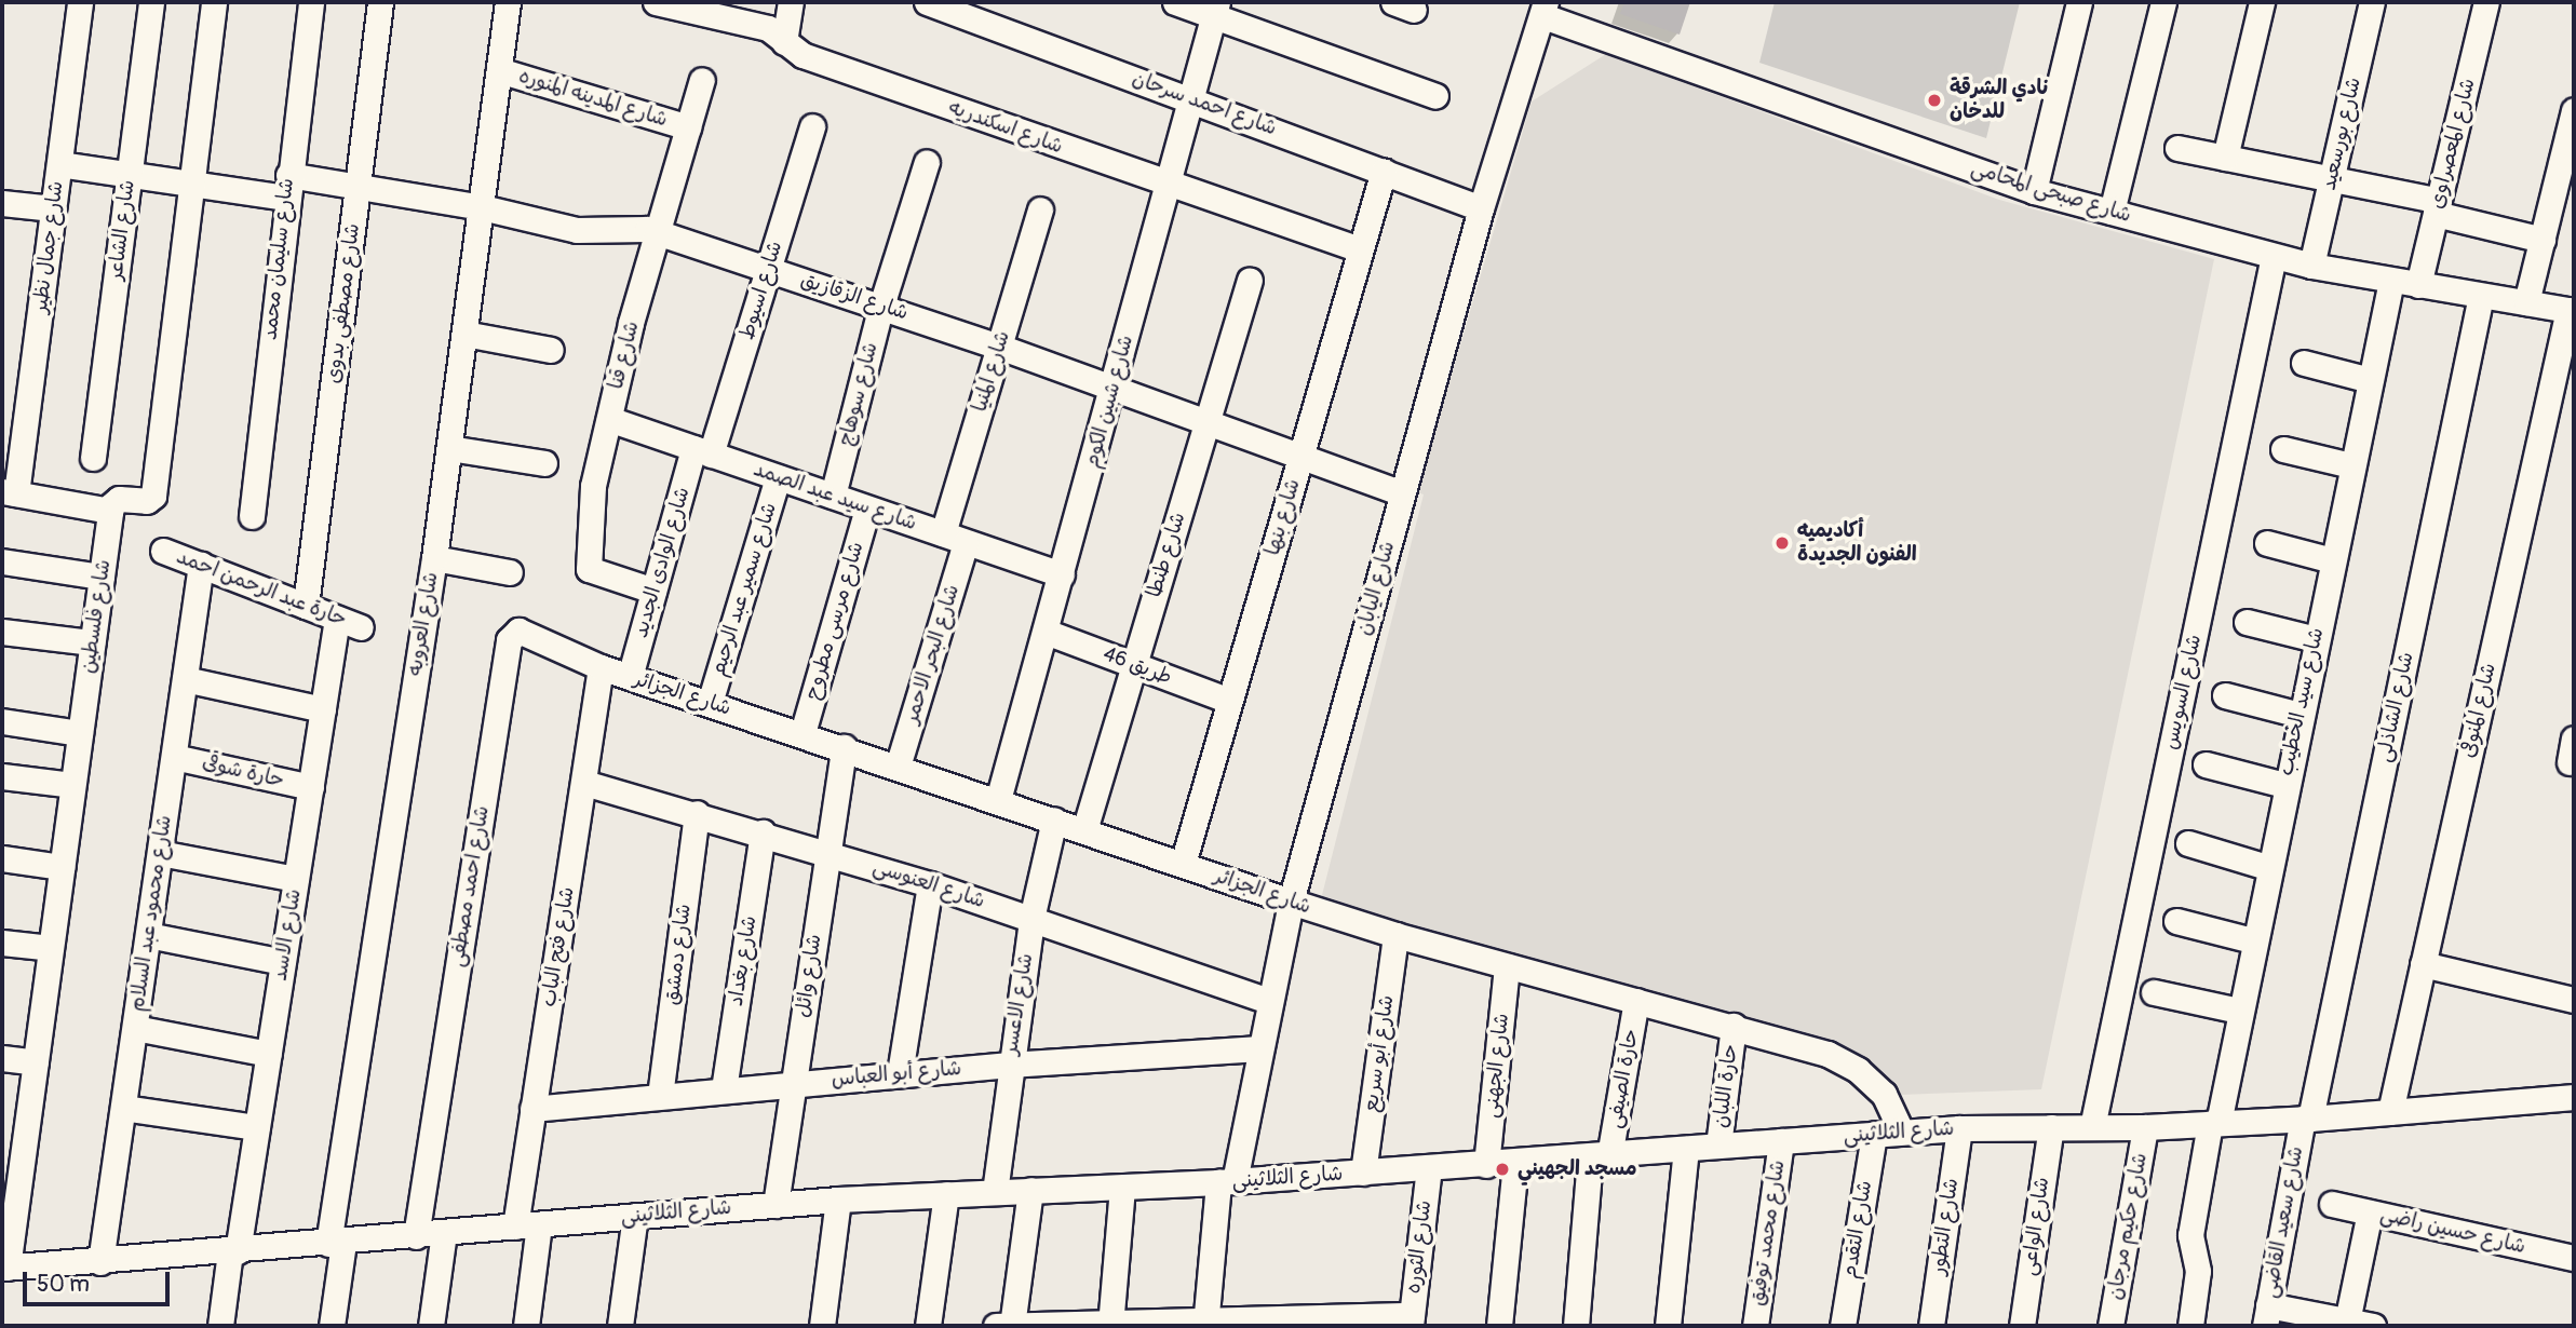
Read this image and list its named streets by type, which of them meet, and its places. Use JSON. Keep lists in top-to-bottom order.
{
  "streets": {
    "street": [
      "شارع المدينه المنوره",
      "شارع احمد سرحان",
      "شارع اسكندريه",
      "شارع بورسعيد",
      "شارع المعصراوى",
      "شارع صبحى المحامى",
      "شارع الشاعر",
      "شارع جمال نظير",
      "شارع سليمان محمد",
      "شارع اسيوط",
      "شارع الزقازيق",
      "شارع مصطفى بدوى",
      "شارع قنا",
      "شارع المنيا",
      "شارع سوهاج",
      "شارع شبين الكوم",
      "شارع سيد عبد الصمد",
      "شارع بنها",
      "شارع طنطا",
      "شارع الوادى الجديد",
      "حارة عبد الرحمن احمد",
      "شارع اليابان",
      "شارع سمير عبد الرحيم",
      "شارع فلسطين",
      "شارع مرسى مطروح",
      "شارع العروبه",
      "شارع البحر الاحمر",
      "طريق 46",
      "شارع السويس",
      "شارع الجزائر",
      "شارع سيد الخطيب",
      "شارع الشاذلى",
      "شارع المنوفى",
      "حارة شوقى",
      "شارع العنوسى",
      "شارع احمد مصطفى",
      "شارع محمود عبد السلام",
      "شارع الاسد",
      "شارع فتح الباب",
      "شارع دمشق",
      "شارع بغداد",
      "شارع وائل",
      "شارع الاعسر",
      "شارع أبو سريع",
      "شارع الجهنى",
      "شارع أبو العباس",
      "حارة الصيفى",
      "حارة اللبان",
      "شارع الثلاثينى",
      "شارع سعيد القاضى",
      "شارع التطور",
      "شارع الواعى",
      "شارع حكيم مرجان",
      "شارع التقدم",
      "شارع حسين راضى",
      "شارع محمد توفيق",
      "شارع الثوره"
    ]
  },
  "crossings": [
    ["شارع المدينه المنوره", "شارع قنا"],
    ["شارع المدينه المنوره", "شارع العروبه"],
    ["شارع احمد سرحان", "شارع شبين الكوم"],
    ["شارع احمد سرحان", "شارع بنها"],
    ["شارع احمد سرحان", "شارع اليابان"],
    ["شارع اسكندريه", "شارع شبين الكوم"],
    ["شارع اسكندريه", "شارع بنها"],
    ["شارع بورسعيد", "شارع صبحى المحامى"],
    ["شارع المعصراوى", "شارع صبحى المحامى"],
    ["شارع صبحى المحامى", "شارع اليابان"],
    ["شارع صبحى المحامى", "شارع السويس"],
    ["شارع صبحى المحامى", "شارع سيد الخطيب"],
    ["شارع صبحى المحامى", "شارع الشاذلى"],
    ["شارع صبحى المحامى", "شارع المنوفى"],
    ["شارع الشاعر", "شارع الزقازيق"],
    ["شارع جمال نظير", "شارع الزقازيق"],
    ["شارع سليمان محمد", "شارع الزقازيق"],
    ["شارع اسيوط", "شارع الزقازيق"],
    ["شارع اسيوط", "شارع سيد عبد الصمد"],
    ["شارع اسيوط", "شارع الوادى الجديد"],
    ["شارع الزقازيق", "شارع مصطفى بدوى"],
    ["شارع الزقازيق", "شارع قنا"],
    ["شارع الزقازيق", "شارع المنيا"],
    ["شارع الزقازيق", "شارع سوهاج"],
    ["شارع الزقازيق", "شارع شبين الكوم"],
    ["شارع الزقازيق", "شارع بنها"],
    ["شارع الزقازيق", "شارع طنطا"],
    ["شارع الزقازيق", "شارع اليابان"],
    ["شارع الزقازيق", "شارع العروبه"],
    ["شارع مصطفى بدوى", "حارة عبد الرحمن احمد"],
    ["شارع قنا", "شارع سيد عبد الصمد"],
    ["شارع قنا", "شارع الوادى الجديد"],
    ["شارع المنيا", "شارع سيد عبد الصمد"],
    ["شارع المنيا", "شارع البحر الاحمر"],
    ["شارع سوهاج", "شارع سيد عبد الصمد"],
    ["شارع شبين الكوم", "شارع سيد عبد الصمد"],
    ["شارع شبين الكوم", "طريق 46"],
    ["شارع شبين الكوم", "شارع الجزائر"],
    ["شارع سيد عبد الصمد", "شارع الوادى الجديد"],
    ["شارع سيد عبد الصمد", "شارع سمير عبد الرحيم"],
    ["شارع سيد عبد الصمد", "شارع مرسى مطروح"],
    ["شارع سيد عبد الصمد", "شارع البحر الاحمر"],
    ["شارع بنها", "طريق 46"],
    ["شارع بنها", "شارع الجزائر"],
    ["شارع طنطا", "طريق 46"],
    ["شارع طنطا", "شارع الجزائر"],
    ["شارع الوادى الجديد", "شارع الجزائر"],
    ["حارة عبد الرحمن احمد", "شارع محمود عبد السلام"],
    ["حارة عبد الرحمن احمد", "شارع الاسد"],
    ["شارع اليابان", "شارع الجزائر"],
    ["شارع اليابان", "شارع العنوسى"],
    ["شارع اليابان", "شارع أبو العباس"],
    ["شارع اليابان", "شارع الثلاثينى"],
    ["شارع سمير عبد الرحيم", "شارع الجزائر"],
    ["شارع فلسطين", "شارع الثلاثينى"],
    ["شارع مرسى مطروح", "شارع الجزائر"],
    ["شارع العروبه", "شارع الثلاثينى"],
    ["شارع البحر الاحمر", "شارع الجزائر"],
    ["شارع السويس", "شارع الثلاثينى"],
    ["شارع الجزائر", "شارع احمد مصطفى"],
    ["شارع الجزائر", "شارع فتح الباب"],
    ["شارع الجزائر", "شارع وائل"],
    ["شارع الجزائر", "شارع الاعسر"],
    ["شارع الجزائر", "شارع أبو سريع"],
    ["شارع الجزائر", "شارع الجهنى"],
    ["شارع الجزائر", "حارة الصيفى"],
    ["شارع الجزائر", "حارة اللبان"],
    ["شارع الجزائر", "شارع الثلاثينى"],
    ["شارع سيد الخطيب", "شارع الثلاثينى"],
    ["شارع الشاذلى", "شارع الثلاثينى"],
    ["شارع الشاذلى", "شارع سعيد القاضى"],
    ["شارع المنوفى", "شارع الثلاثينى"],
    ["حارة شوقى", "شارع محمود عبد السلام"],
    ["حارة شوقى", "شارع الاسد"],
    ["شارع العنوسى", "شارع فتح الباب"],
    ["شارع العنوسى", "شارع دمشق"],
    ["شارع العنوسى", "شارع بغداد"],
    ["شارع العنوسى", "شارع وائل"],
    ["شارع العنوسى", "شارع الاعسر"],
    ["شارع احمد مصطفى", "شارع فتح الباب"],
    ["شارع احمد مصطفى", "شارع الثلاثينى"],
    ["شارع محمود عبد السلام", "شارع الثلاثينى"],
    ["شارع الاسد", "شارع الثلاثينى"],
    ["شارع فتح الباب", "شارع أبو العباس"],
    ["شارع فتح الباب", "شارع الثلاثينى"],
    ["شارع دمشق", "شارع أبو العباس"],
    ["شارع بغداد", "شارع أبو العباس"],
    ["شارع وائل", "شارع أبو العباس"],
    ["شارع وائل", "شارع الثلاثينى"],
    ["شارع الاعسر", "شارع أبو العباس"],
    ["شارع الاعسر", "شارع الثلاثينى"],
    ["شارع أبو سريع", "شارع الثلاثينى"],
    ["شارع الجهنى", "شارع الثلاثينى"],
    ["حارة الصيفى", "شارع الثلاثينى"],
    ["حارة اللبان", "شارع الثلاثينى"],
    ["شارع الثلاثينى", "شارع سعيد القاضى"],
    ["شارع الثلاثينى", "شارع التطور"],
    ["شارع الثلاثينى", "شارع الواعى"],
    ["شارع الثلاثينى", "شارع حكيم مرجان"],
    ["شارع الثلاثينى", "شارع التقدم"],
    ["شارع الثلاثينى", "شارع محمد توفيق"],
    ["شارع الثلاثينى", "شارع الثوره"]
  ],
  "places": ["نادي الشرقة للدخان", "أكاديميه الفنون الجديدة", "مسجد الجهيني"],
  "scale_bar": "50 m"
}
